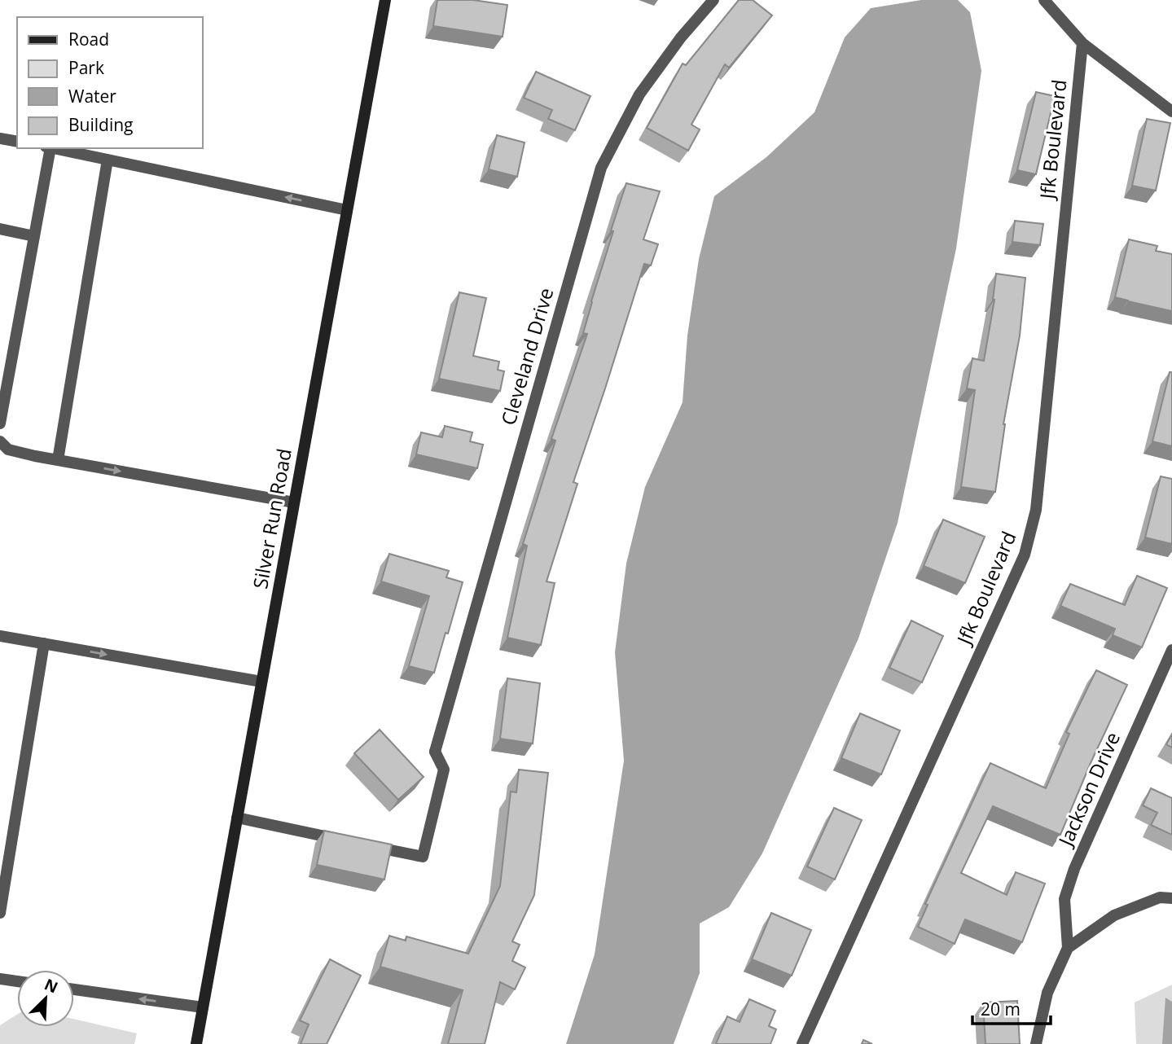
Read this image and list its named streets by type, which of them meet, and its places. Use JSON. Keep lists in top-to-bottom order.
{
  "streets": {
    "main road": ["Silver Run Road"],
    "street": ["Jfk Boulevard", "Cleveland Drive", "Jackson Drive"]
  },
  "legend": [
    "Road",
    "Park",
    "Water",
    "Building"
  ],
  "scale_bar": "20 m",
  "north": "top right"
}
